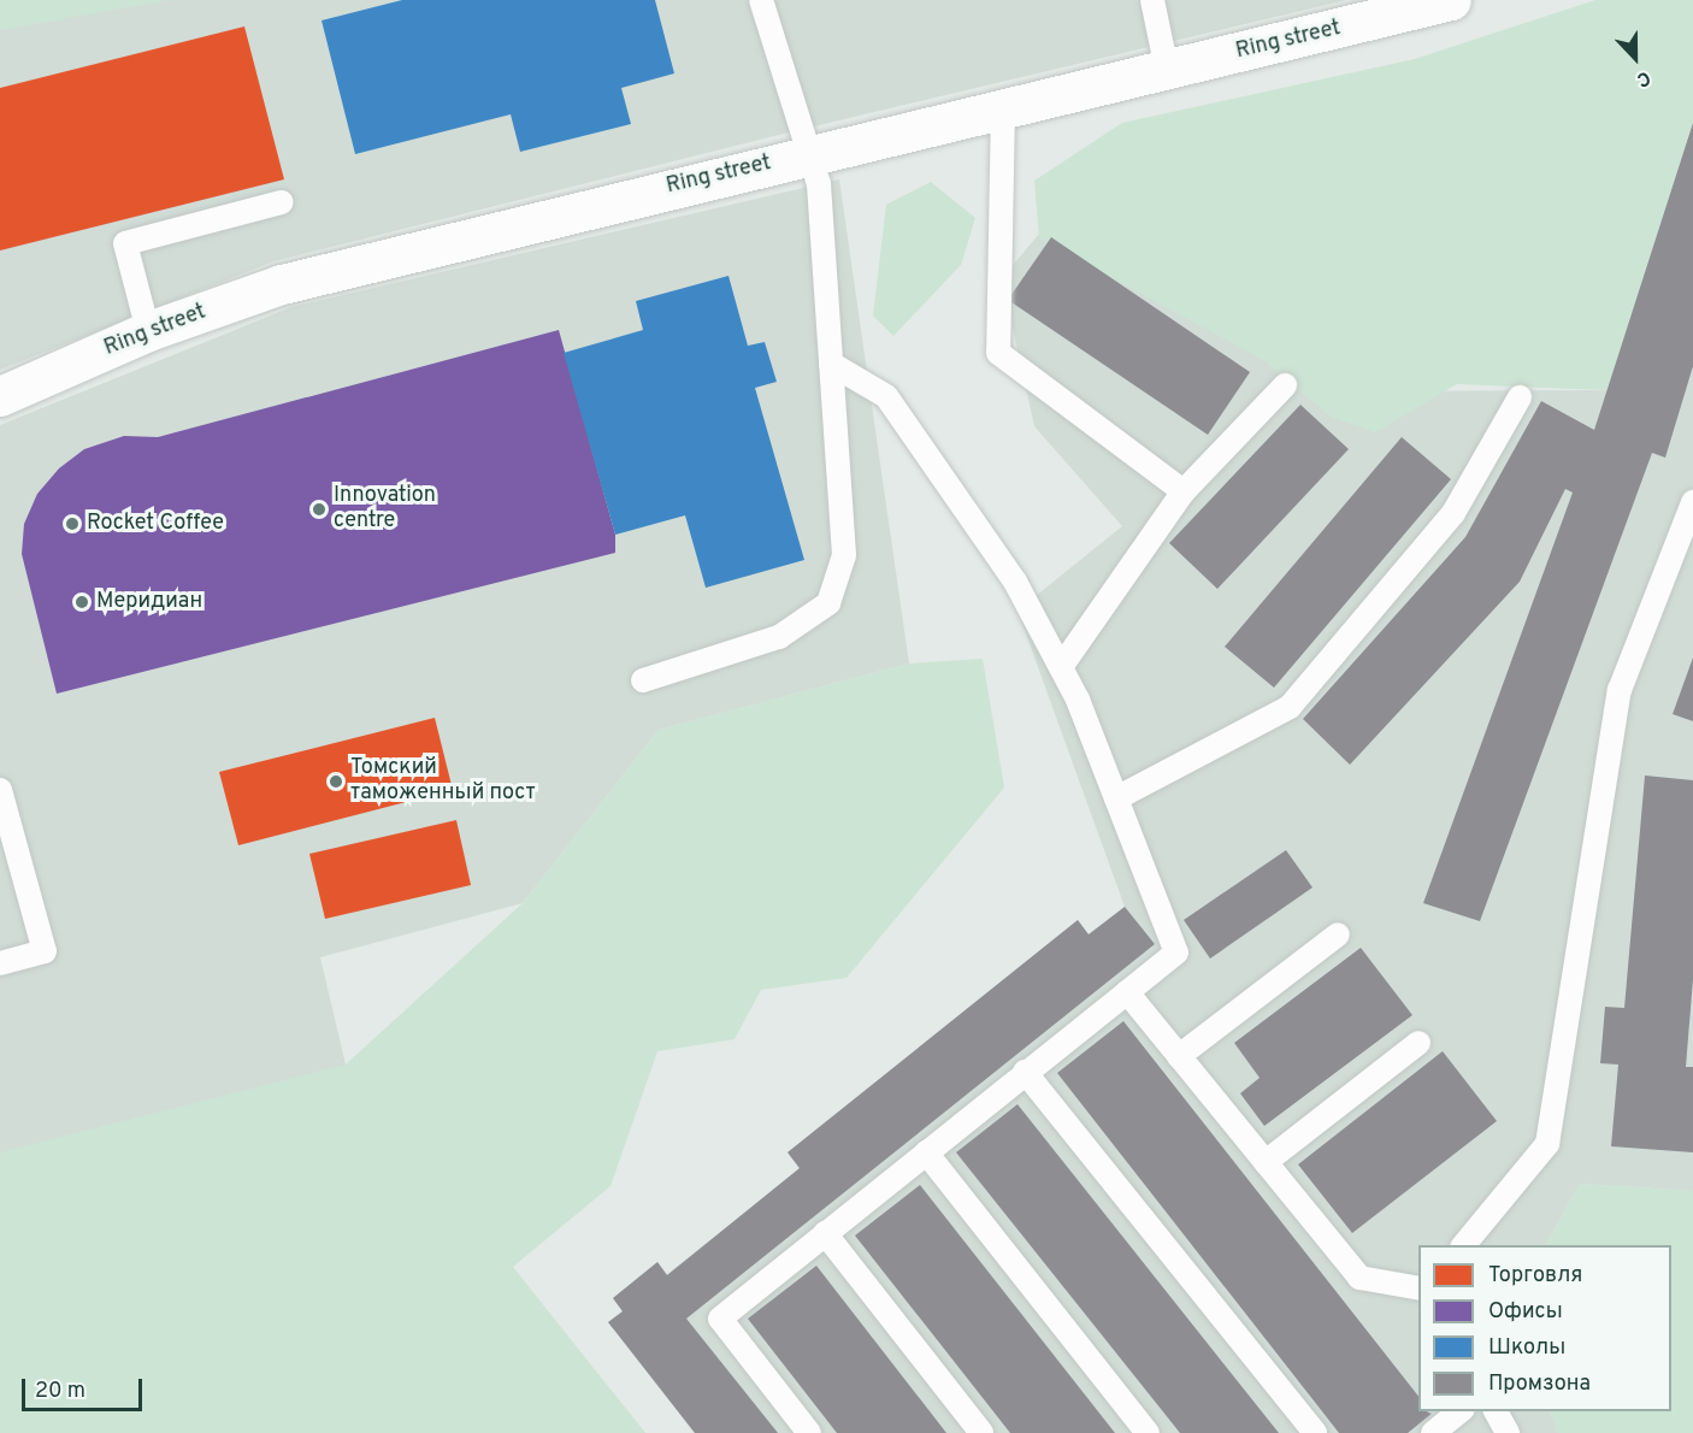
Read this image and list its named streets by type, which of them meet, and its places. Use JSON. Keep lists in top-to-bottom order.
{
  "streets": {
    "street": ["Ring street"]
  },
  "places": [
    "Innovation centre",
    "Rocket Coffee",
    "Меридиан",
    "Томский таможенный пост"
  ],
  "legend": [
    "Торговля",
    "Офисы",
    "Школы",
    "Промзона"
  ],
  "scale_bar": "20 m",
  "north": "bottom"
}
